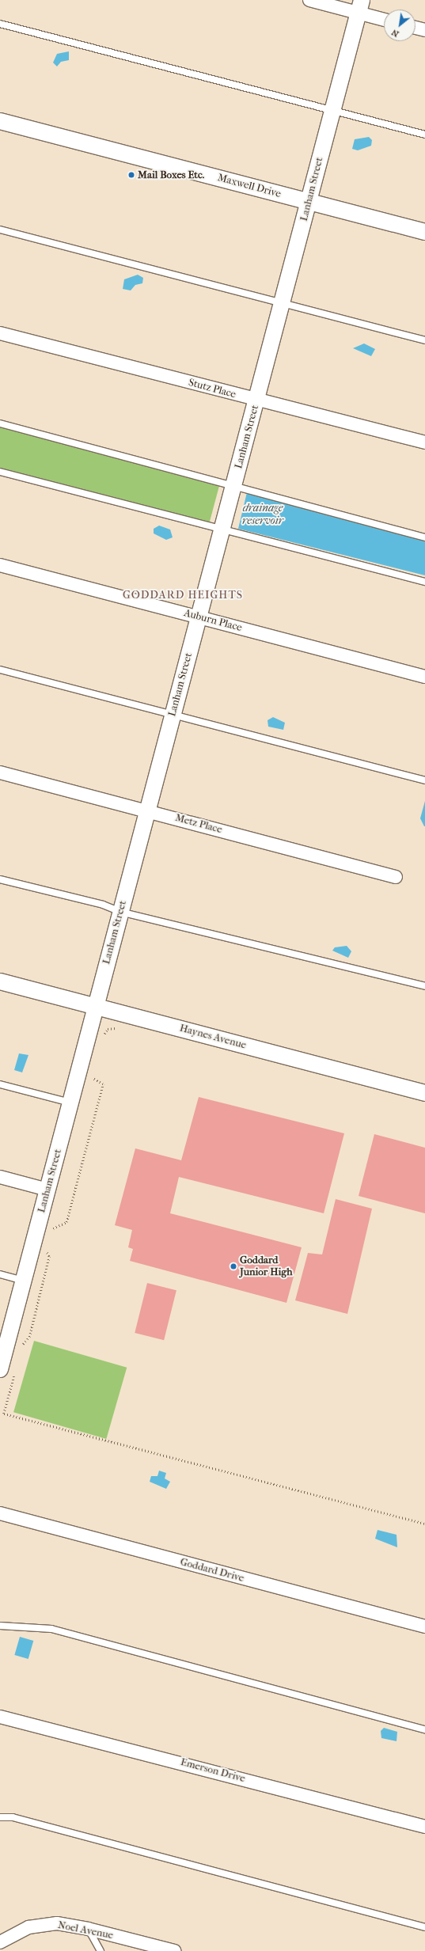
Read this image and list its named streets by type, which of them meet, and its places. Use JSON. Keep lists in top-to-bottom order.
{
  "streets": {
    "street": [
      "Maxwell Drive",
      "Lanham Street",
      "Stutz Place",
      "Auburn Place",
      "Metz Place",
      "Haynes Avenue",
      "Goddard Drive",
      "Emerson Drive",
      "Noel Avenue"
    ]
  },
  "crossings": [
    ["Maxwell Drive", "Lanham Street"],
    ["Lanham Street", "Stutz Place"],
    ["Lanham Street", "Auburn Place"],
    ["Lanham Street", "Metz Place"],
    ["Lanham Street", "Haynes Avenue"]
  ],
  "districts": ["GODDARD HEIGHTS"],
  "water": ["drainage reservoir"],
  "places": ["Mail Boxes Etc.", "Goddard Junior High"],
  "north": "bottom left"
}
